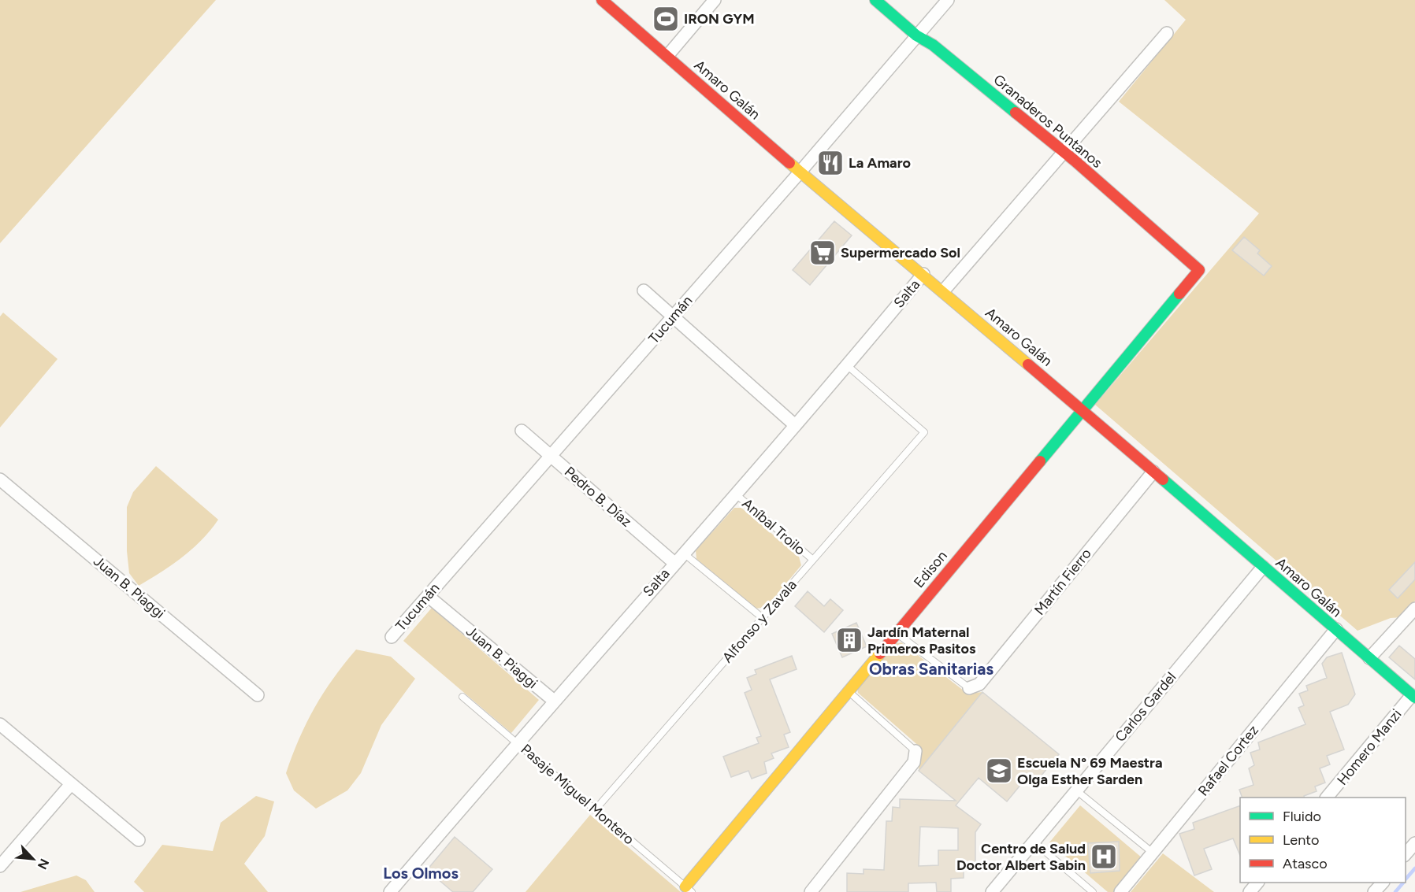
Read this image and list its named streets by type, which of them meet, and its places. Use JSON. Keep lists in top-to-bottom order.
{
  "streets": {
    "street": [
      "Amaro Galán",
      "Granaderos Puntanos",
      "Salta",
      "Tucumán",
      "Pedro B. Díaz",
      "Edison",
      "Martín Fierro",
      "Juan B. Piaggi",
      "Carlos Gardel",
      "Homero Manzi",
      "Rafael Cortez"
    ],
    "lane": ["Aníbal Troilo", "Alfonso y Zavala", "Pasaje Miguel Montero"]
  },
  "crossings": [
    ["Amaro Galán", "Salta"],
    ["Amaro Galán", "Tucumán"],
    ["Amaro Galán", "Edison"],
    ["Amaro Galán", "Martín Fierro"],
    ["Amaro Galán", "Carlos Gardel"],
    ["Amaro Galán", "Homero Manzi"],
    ["Amaro Galán", "Rafael Cortez"],
    ["Granaderos Puntanos", "Salta"],
    ["Granaderos Puntanos", "Tucumán"],
    ["Granaderos Puntanos", "Edison"],
    ["Salta", "Pedro B. Díaz"],
    ["Salta", "Aníbal Troilo"],
    ["Salta", "Juan B. Piaggi"],
    ["Salta", "Alfonso y Zavala"],
    ["Salta", "Pasaje Miguel Montero"],
    ["Tucumán", "Pedro B. Díaz"],
    ["Tucumán", "Juan B. Piaggi"],
    ["Aníbal Troilo", "Alfonso y Zavala"],
    ["Edison", "Pasaje Miguel Montero"],
    ["Alfonso y Zavala", "Pasaje Miguel Montero"]
  ],
  "districts": ["Obras Sanitarias", "Los Olmos"],
  "places": {
    "sports": ["IRON GYM"],
    "restaurant": ["La Amaro"],
    "supermarket": ["Supermercado Sol"],
    "building": ["Jardín Maternal Primeros Pasitos"],
    "school or university": ["Escuela N° 69 Maestra Olga Esther Sarden"],
    "hospital": ["Centro de Salud Doctor Albert Sabin"]
  },
  "legend": ["Fluido", "Lento", "Atasco"],
  "north": "bottom right"
}
